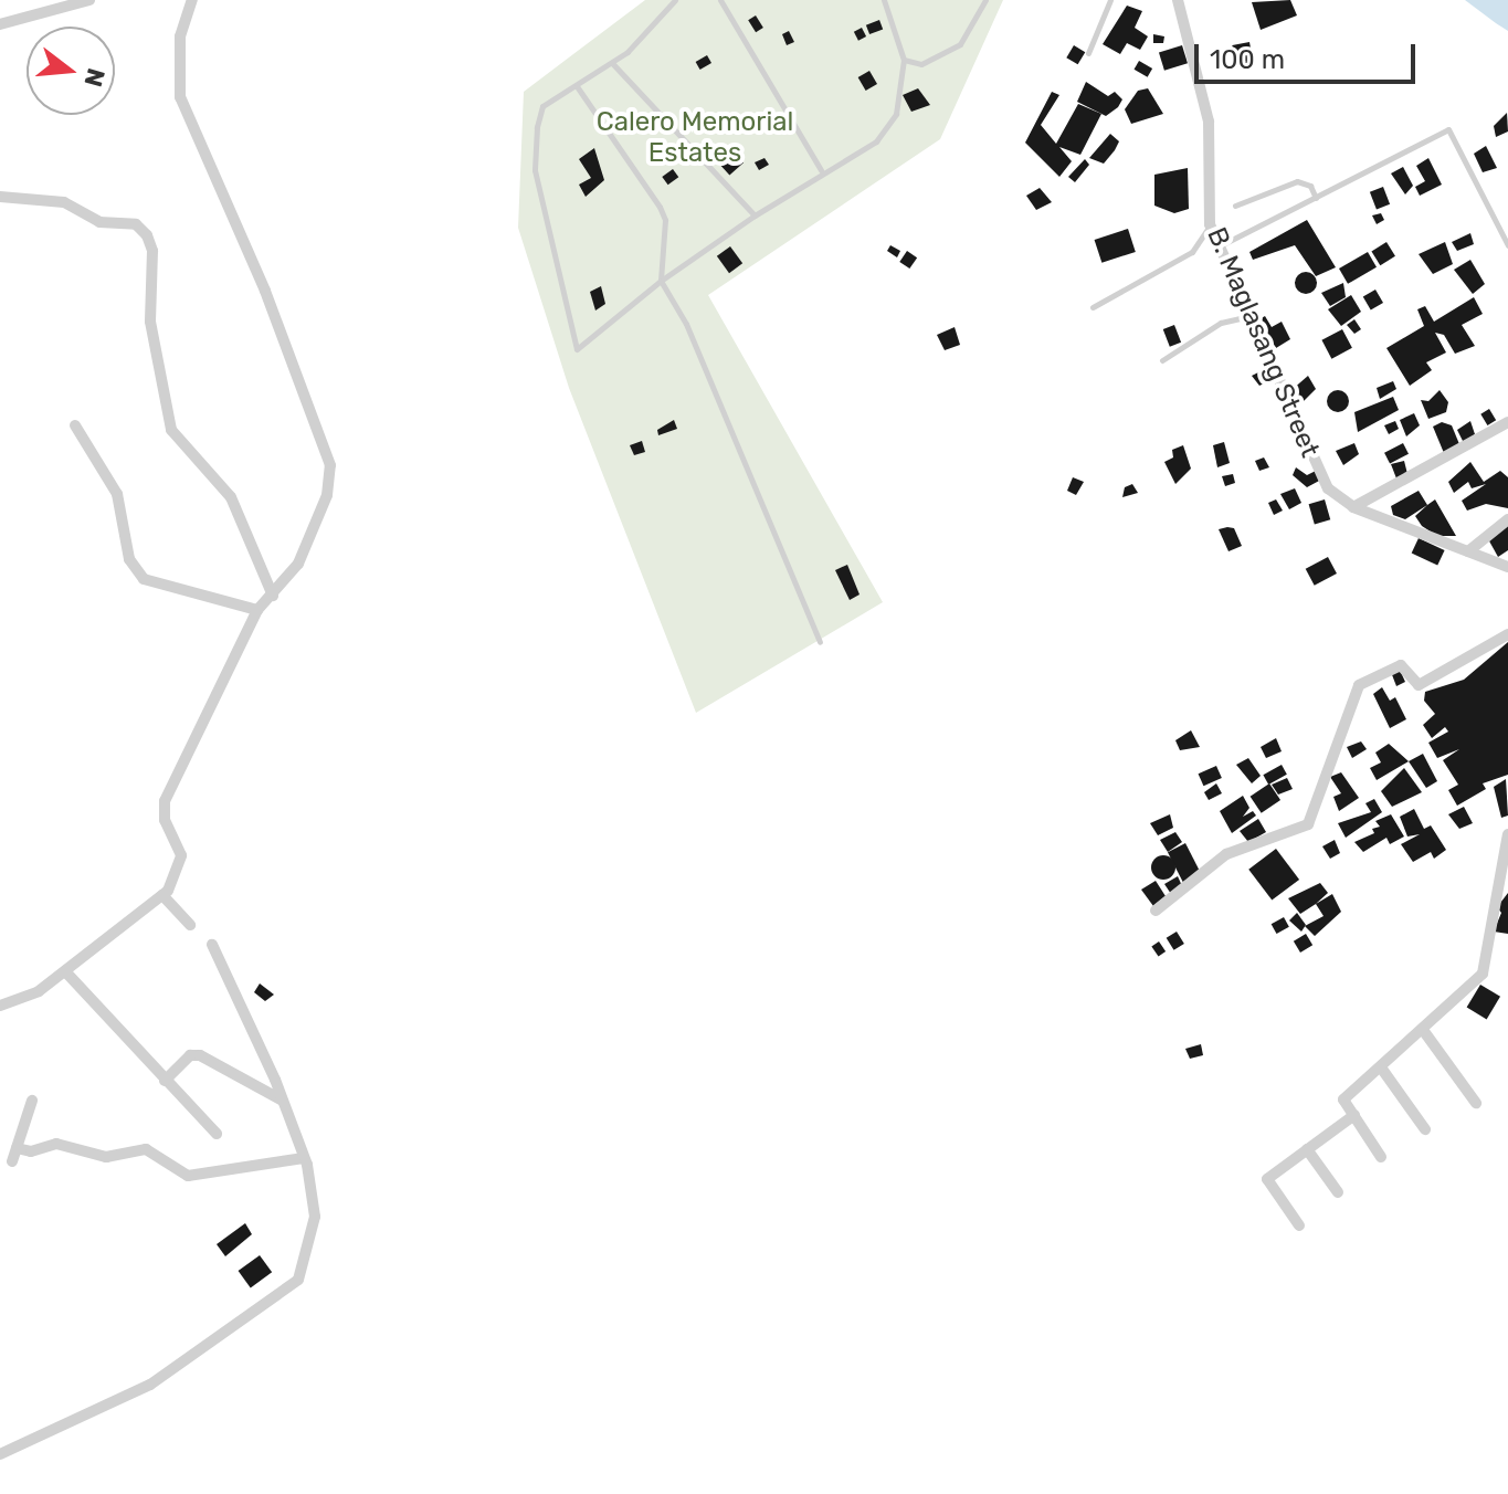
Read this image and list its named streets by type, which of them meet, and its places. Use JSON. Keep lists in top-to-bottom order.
{
  "streets": {
    "street": ["B. Maglasang Street"]
  },
  "parks": ["Calero Memorial Estates"],
  "scale_bar": "100 m",
  "north": "right"
}
